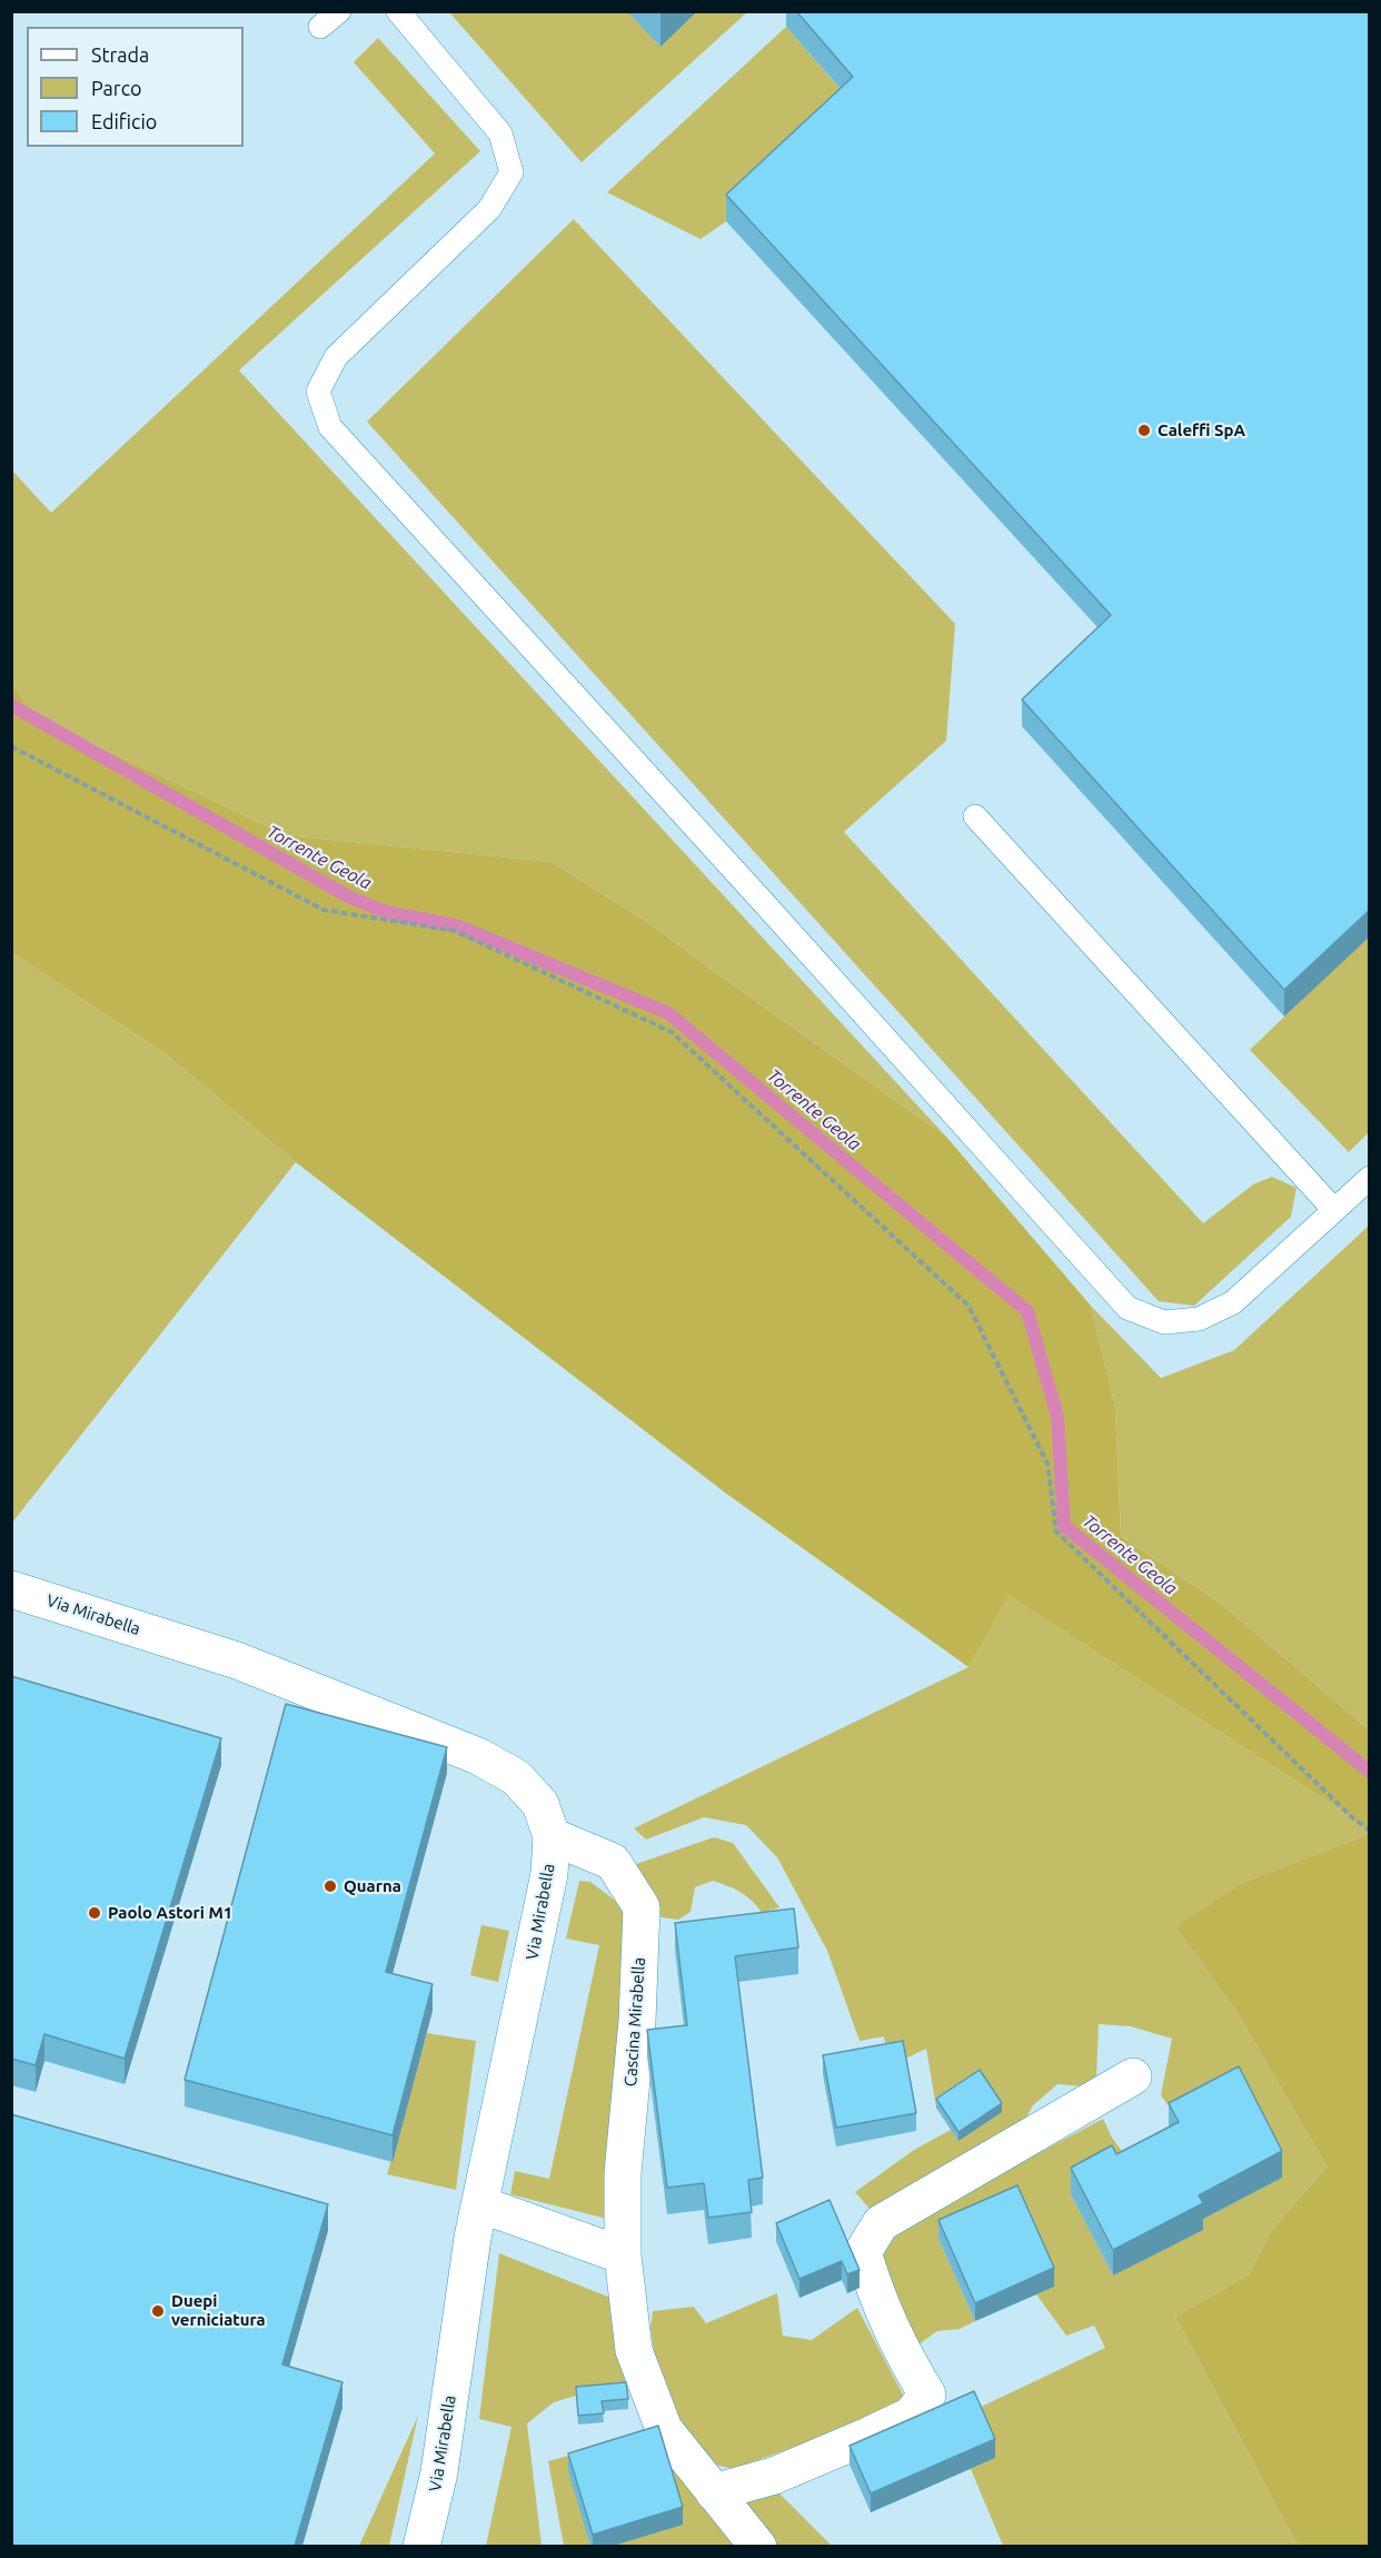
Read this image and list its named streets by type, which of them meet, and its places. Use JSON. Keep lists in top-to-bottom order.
{
  "streets": {
    "street": ["Via Mirabella", "Cascina Mirabella"]
  },
  "crossings": [
    ["Via Mirabella", "Cascina Mirabella"]
  ],
  "water": ["Torrente Geola"],
  "places": [
    "Caleffi SpA",
    "Quarna",
    "Paolo Astori M1",
    "Duepi verniciatura"
  ],
  "legend": ["Strada", "Parco", "Edificio"]
}
